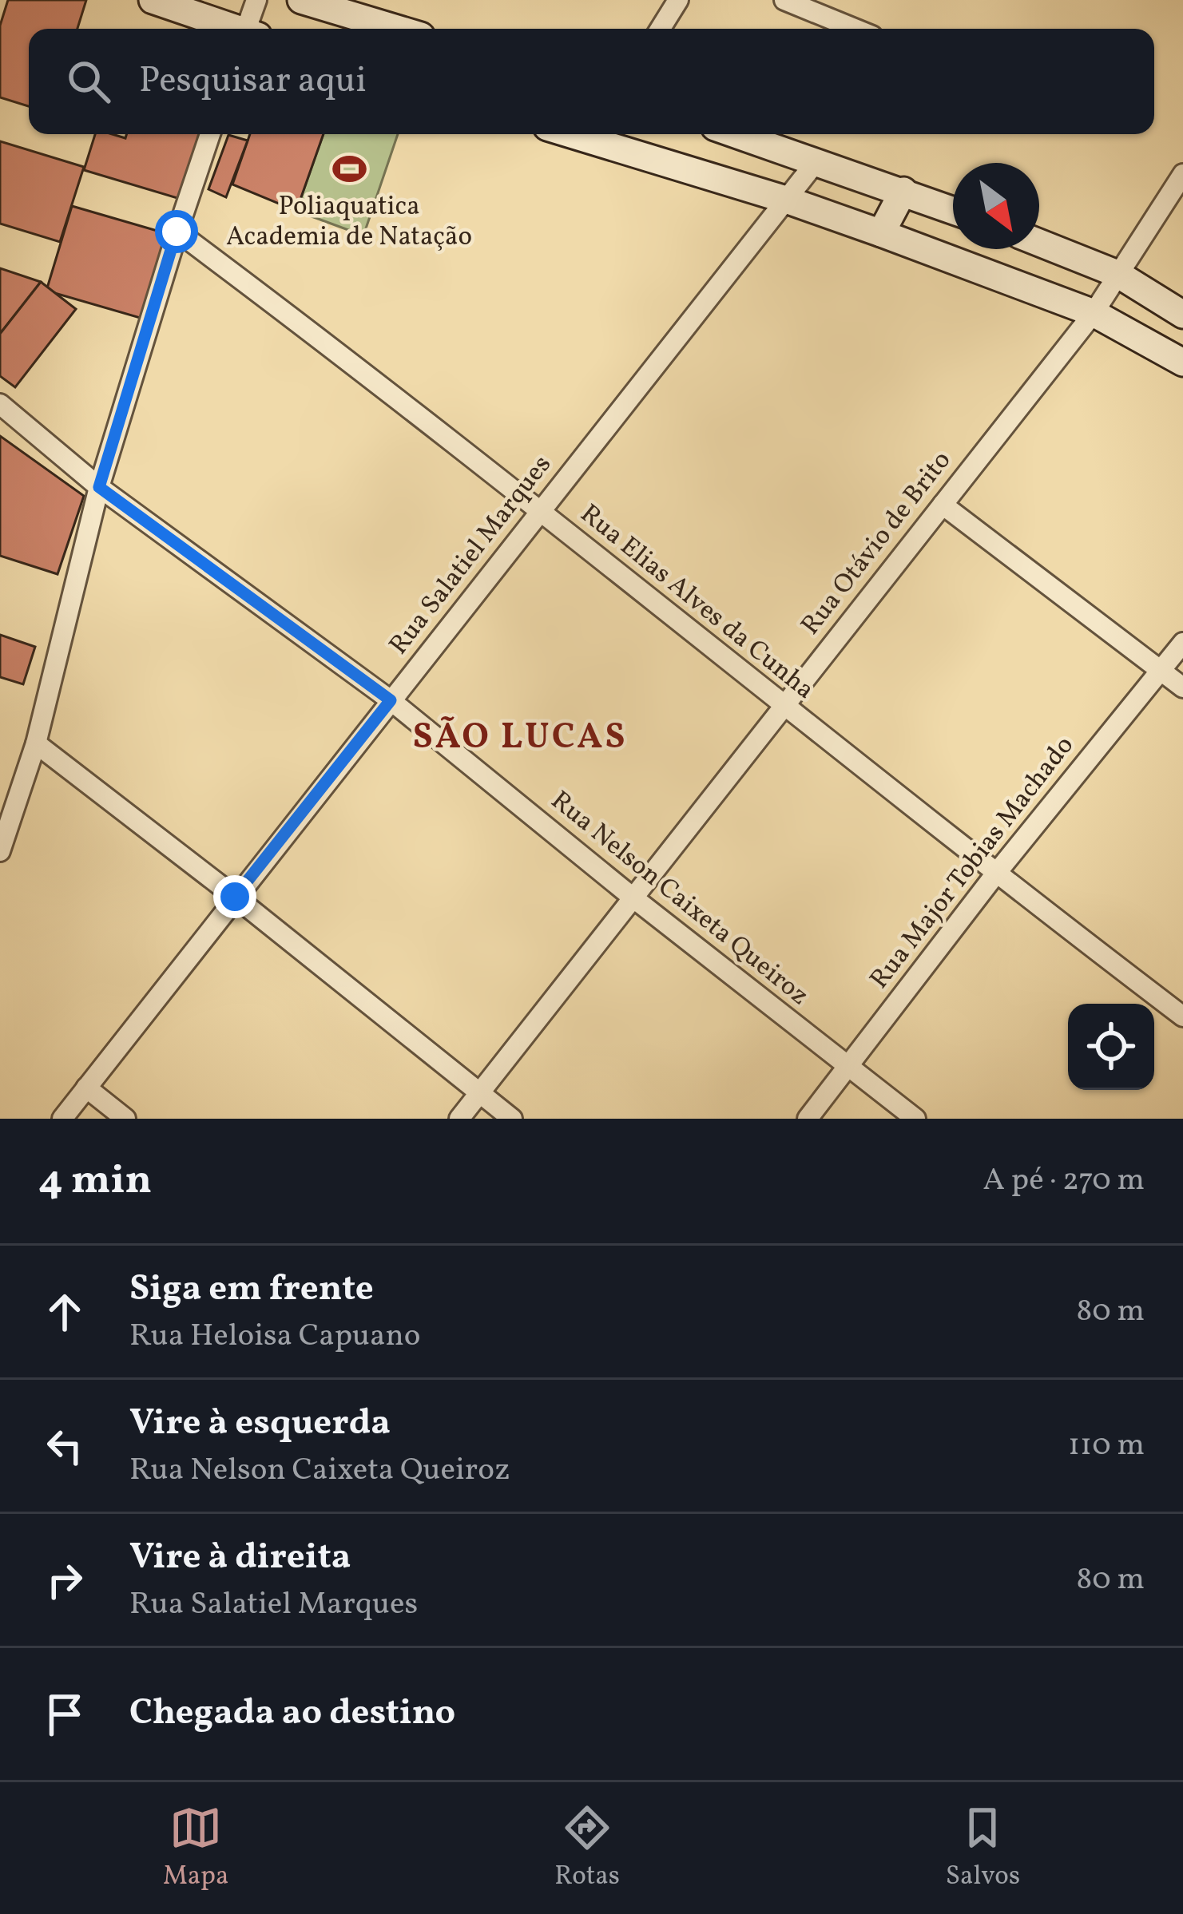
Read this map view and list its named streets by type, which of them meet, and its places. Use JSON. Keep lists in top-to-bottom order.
{
  "streets": {
    "street": [
      "Rua Otávio de Brito",
      "Rua Salatiel Marques",
      "Rua Elias Alves da Cunha",
      "Rua Major Tobias Machado",
      "Rua Nelson Caixeta Queiroz"
    ]
  },
  "crossings": [
    ["Rua Otávio de Brito", "Rua Elias Alves da Cunha"],
    ["Rua Otávio de Brito", "Rua Nelson Caixeta Queiroz"],
    ["Rua Salatiel Marques", "Rua Elias Alves da Cunha"],
    ["Rua Salatiel Marques", "Rua Nelson Caixeta Queiroz"],
    ["Rua Elias Alves da Cunha", "Rua Major Tobias Machado"],
    ["Rua Major Tobias Machado", "Rua Nelson Caixeta Queiroz"]
  ],
  "districts": ["SÃO LUCAS"],
  "places": {
    "sports": ["Poliaquatica Academia de Natação"]
  },
  "north": "bottom right",
  "page": {
    "search": "Pesquisar aqui",
    "heading": ["4 min", "A pé · 270 m"],
    "list": [
      ["Siga em frente", "Rua Heloisa Capuano", "80 m"],
      ["Vire à esquerda", "Rua Nelson Caixeta Queiroz", "110 m"],
      ["Vire à direita", "Rua Salatiel Marques", "80 m"],
      "Chegada ao destino"
    ],
    "nav": ["Mapa", "Rotas", "Salvos"]
  }
}
